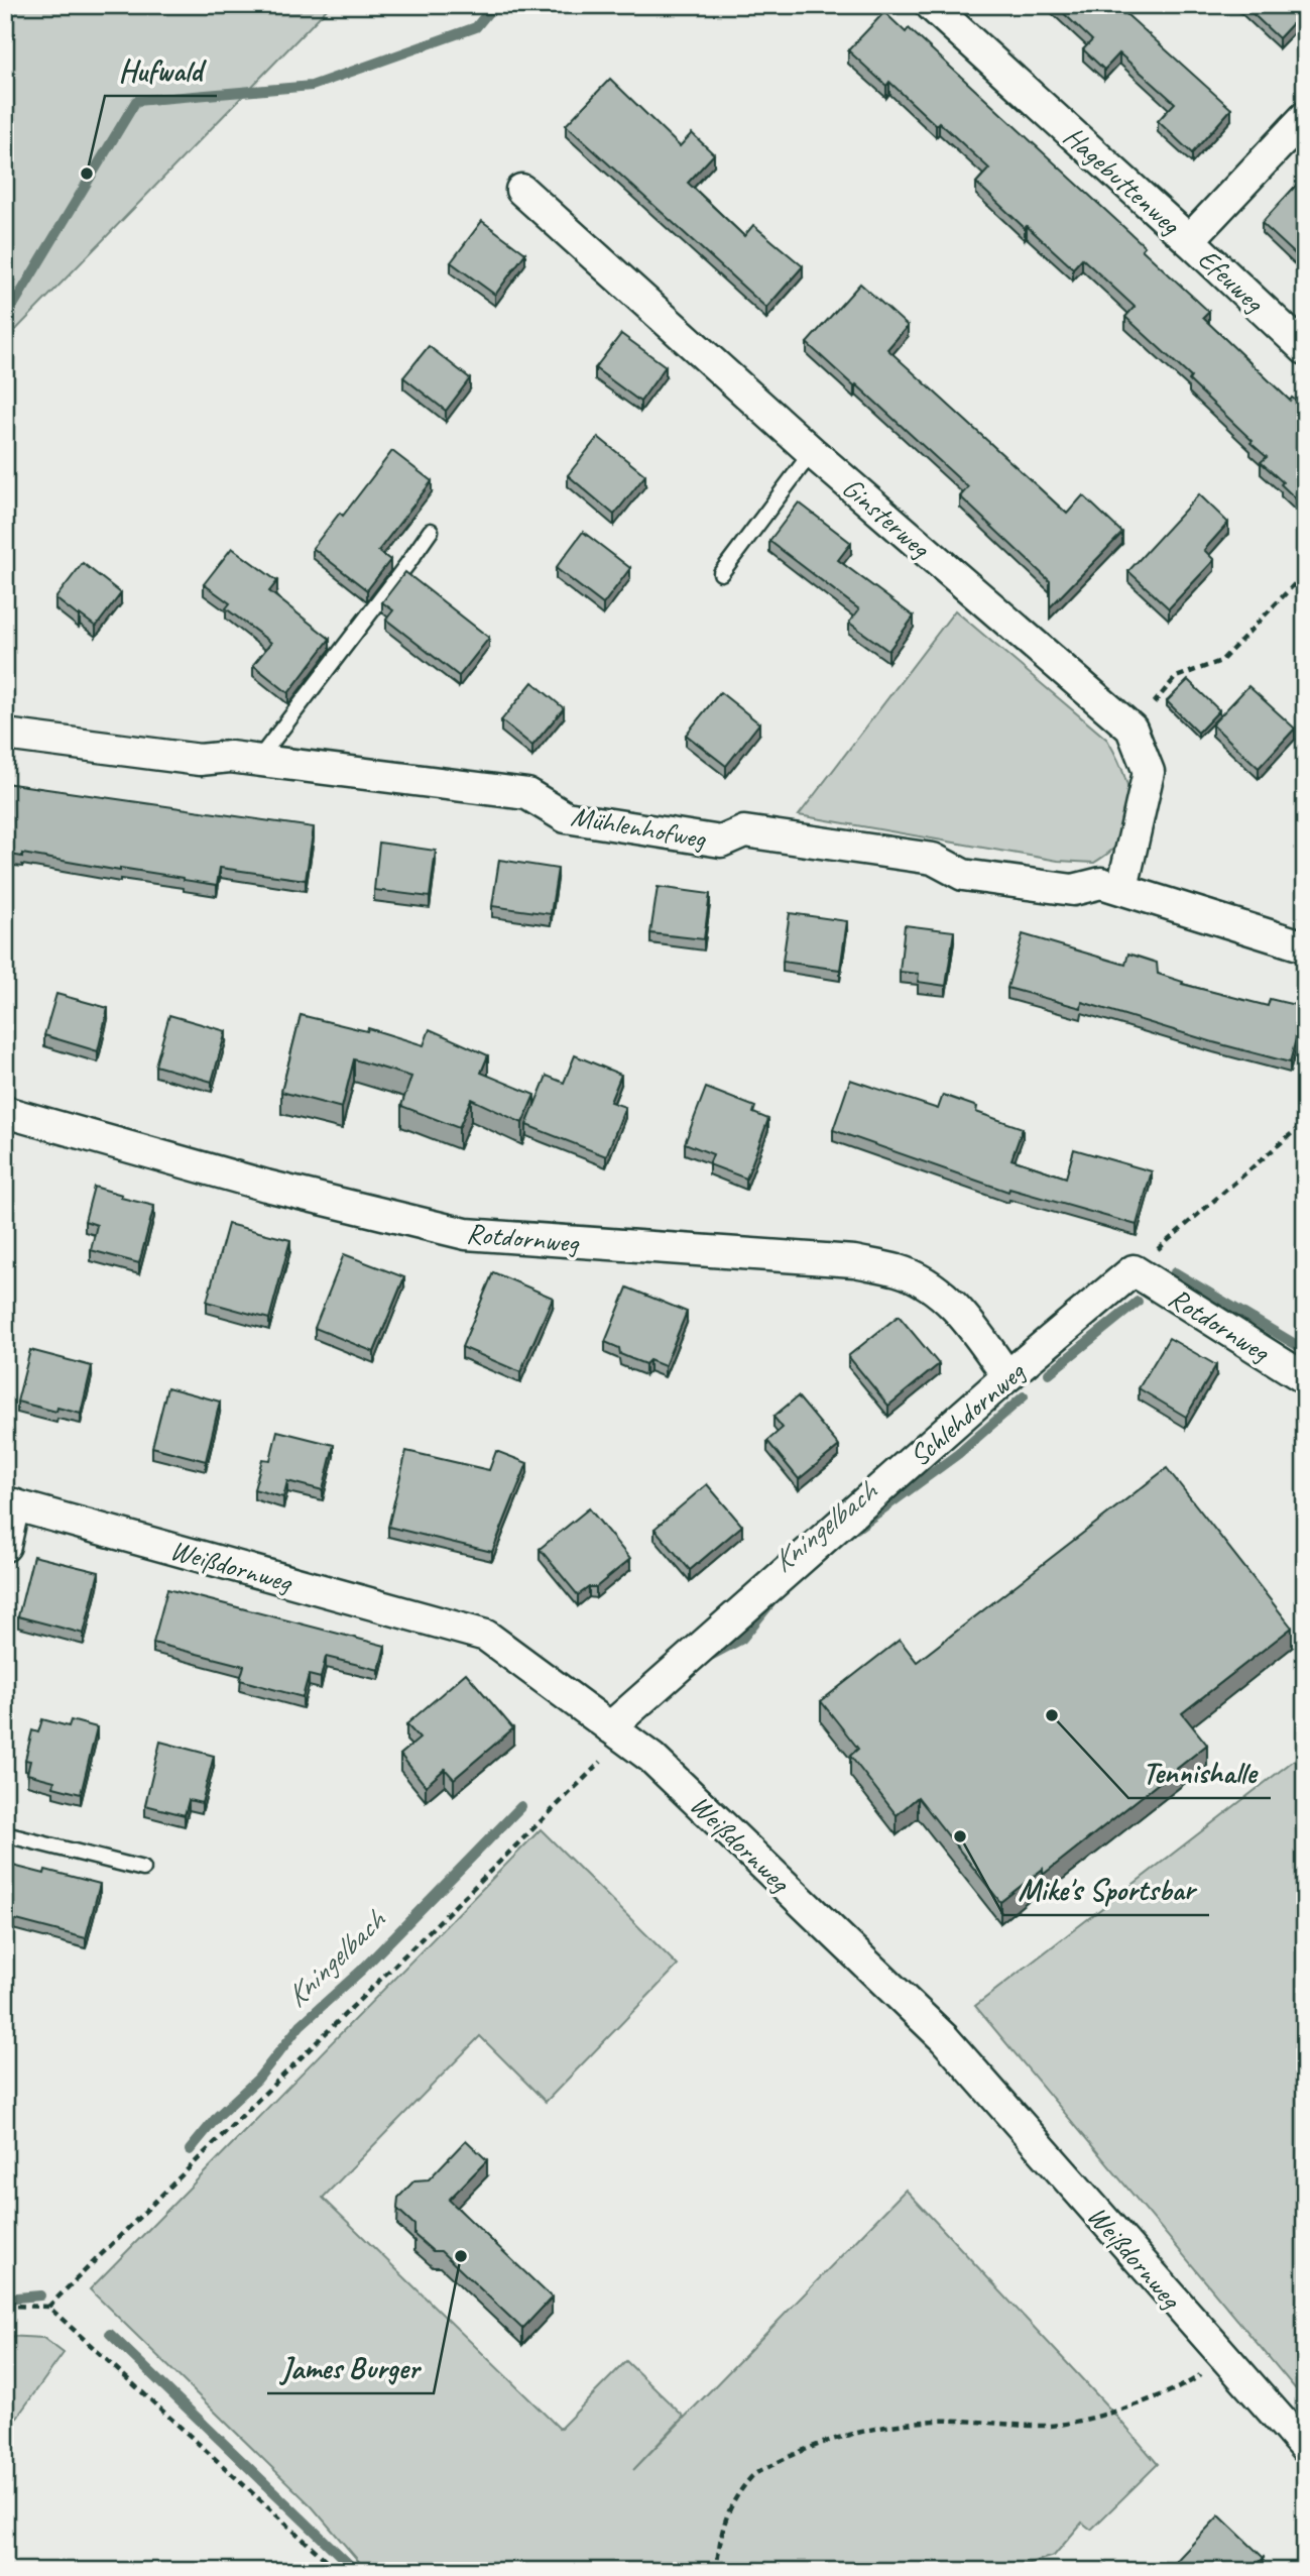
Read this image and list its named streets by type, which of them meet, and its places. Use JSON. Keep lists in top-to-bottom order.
{
  "streets": {
    "street": [
      "Hagebuttenweg",
      "Efeuweg",
      "Ginsterweg",
      "Mühlenhofweg",
      "Rotdornweg",
      "Schlehdornweg",
      "Weißdornweg"
    ]
  },
  "crossings": [
    ["Hagebuttenweg", "Efeuweg"],
    ["Ginsterweg", "Mühlenhofweg"],
    ["Rotdornweg", "Schlehdornweg"],
    ["Schlehdornweg", "Weißdornweg"]
  ],
  "water": ["Kningelbach"],
  "places": [
    "Hufwald",
    "Tennishalle",
    "Mike's Sportsbar",
    "James Burger"
  ]
}
